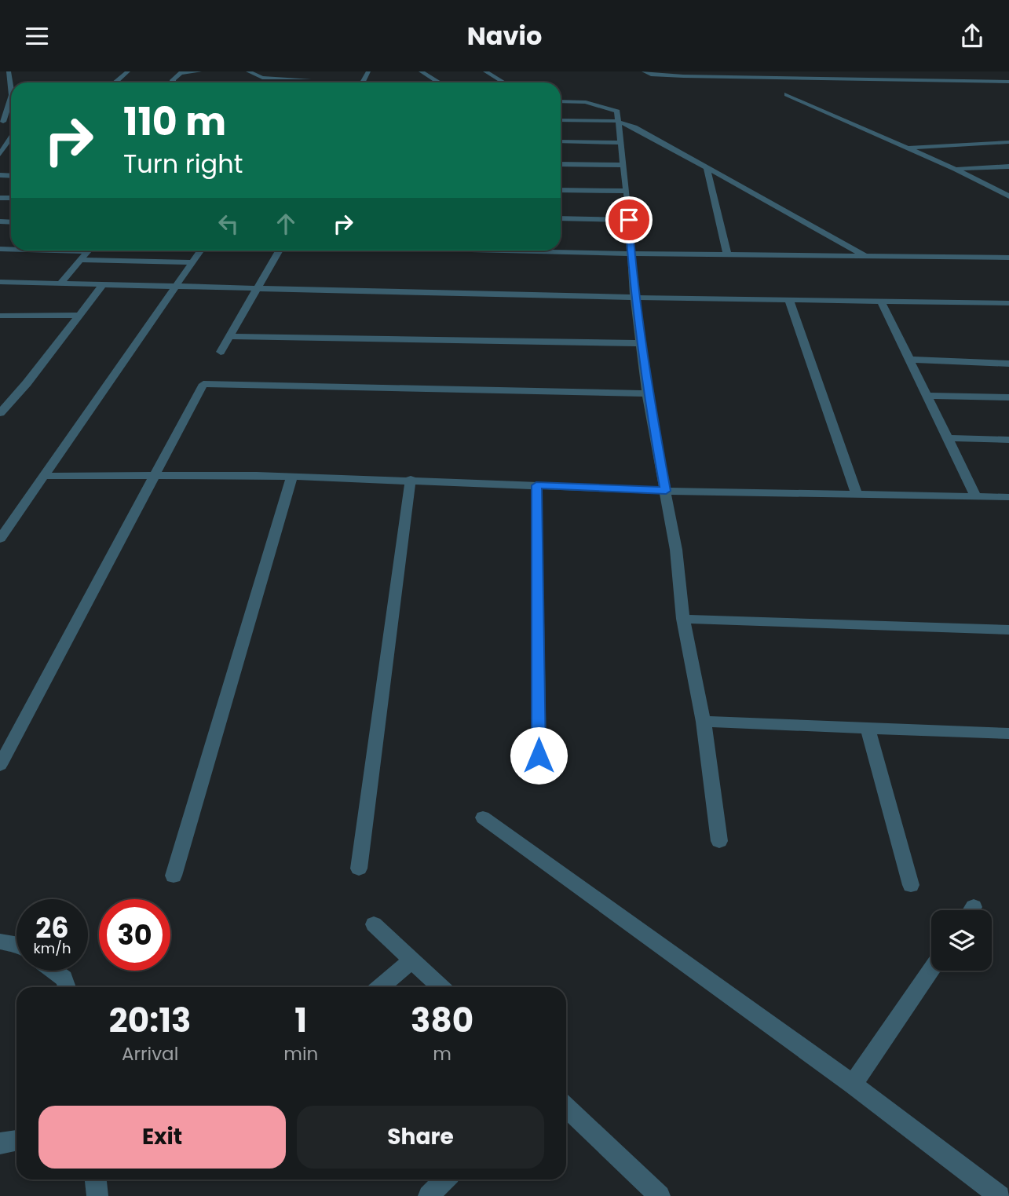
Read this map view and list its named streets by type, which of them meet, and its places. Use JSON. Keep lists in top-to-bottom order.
{
  "page": {
    "header": "Navio",
    "turn": ["110 m", "Turn right"],
    "speed": "26 km/h",
    "limit": "30",
    "eta": [
      "20:13",
      "Arrival",
      "1",
      "min",
      "380",
      "m"
    ],
    "buttons": ["Exit", "Share"]
  }
}
